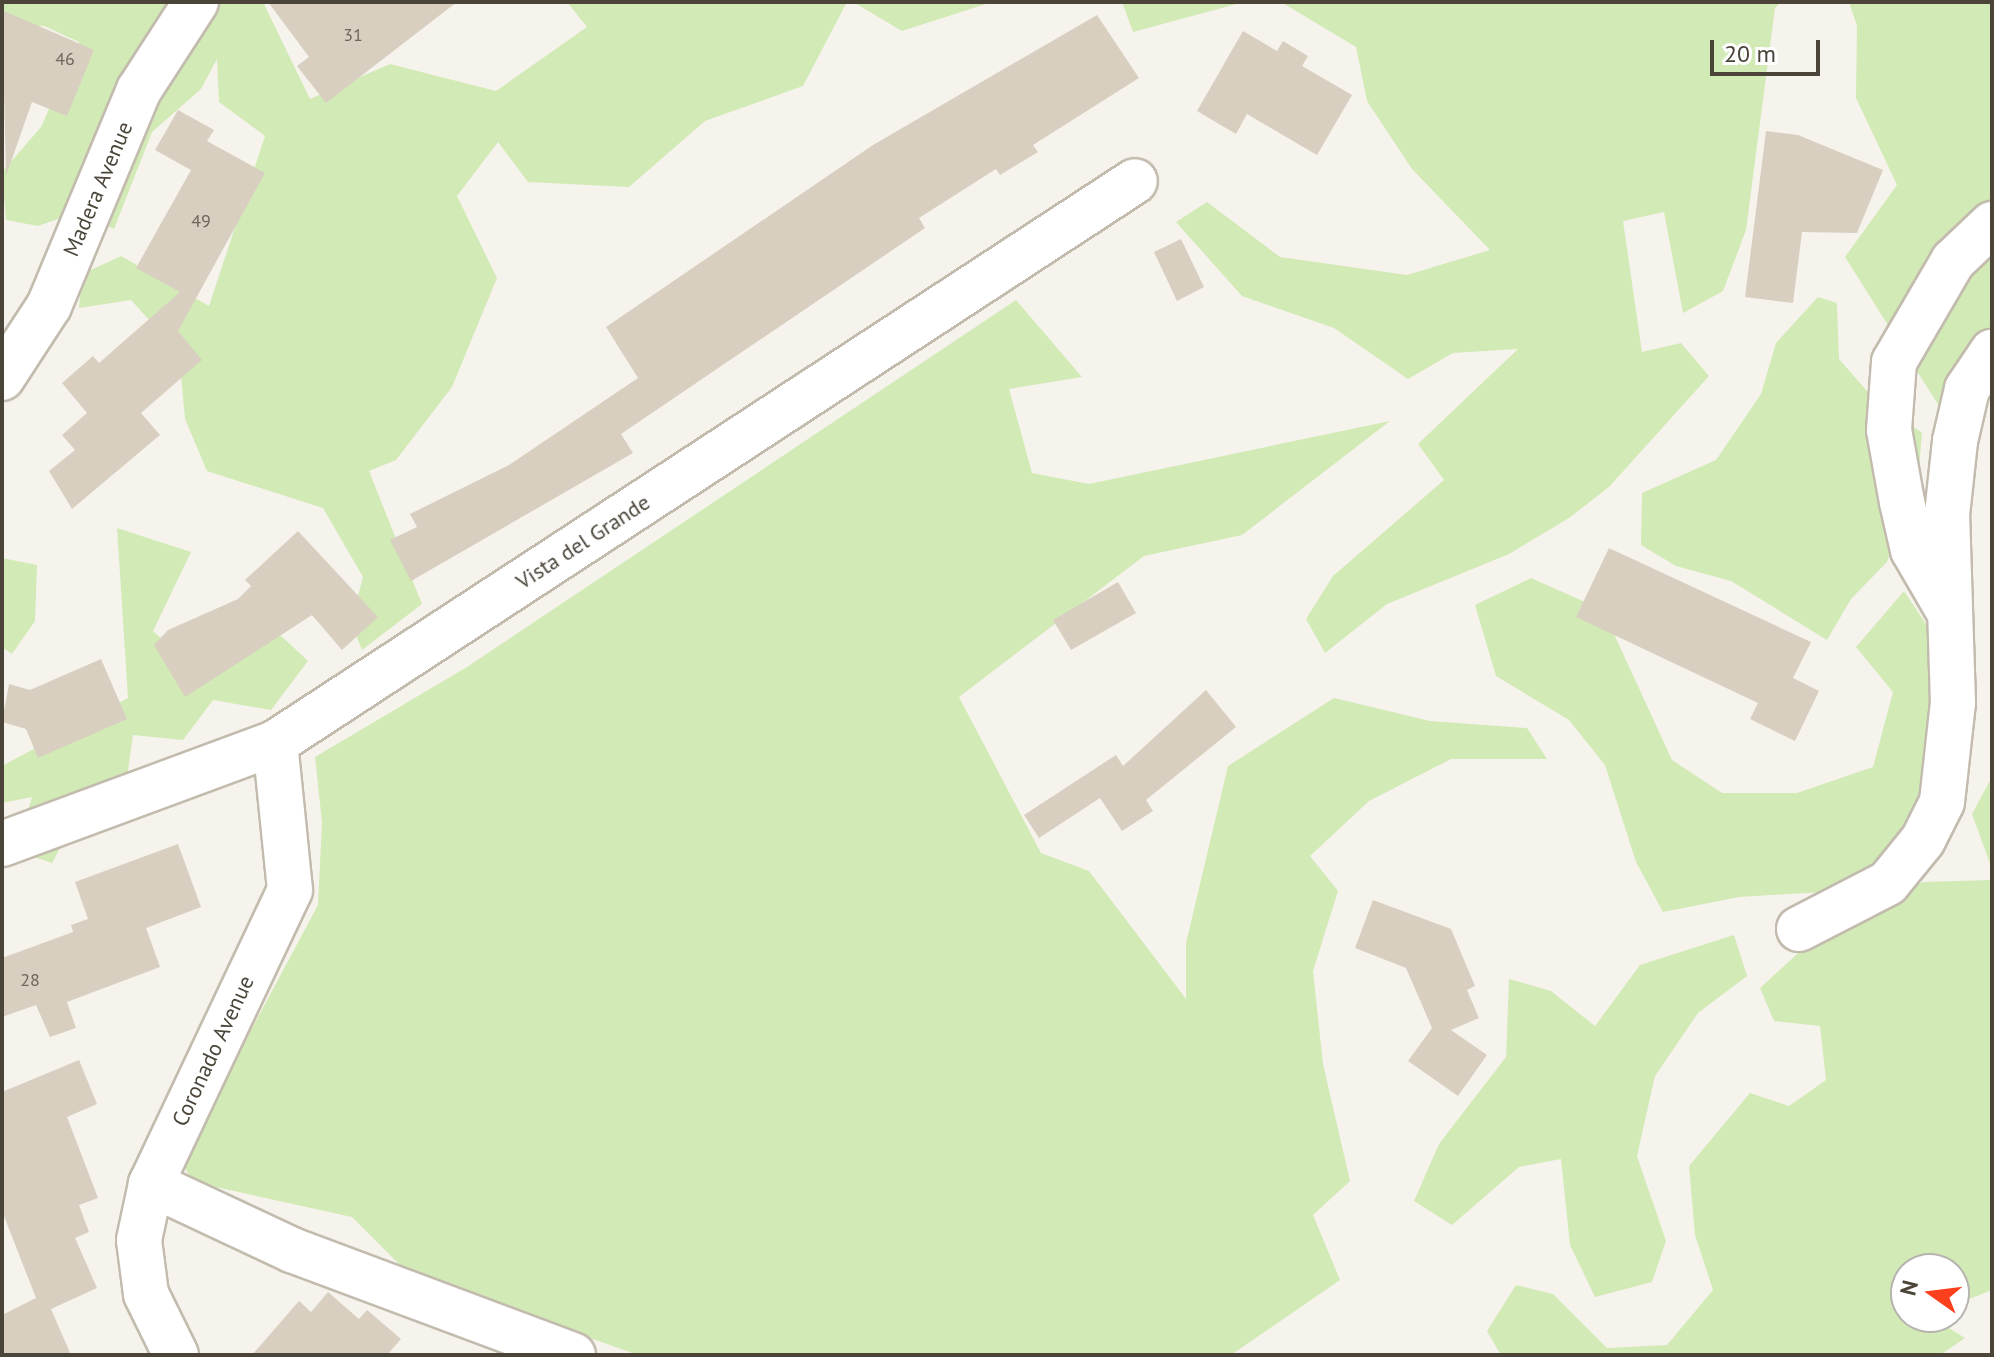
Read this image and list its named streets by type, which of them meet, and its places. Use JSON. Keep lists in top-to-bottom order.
{
  "streets": {
    "street": ["Madera Avenue", "Vista del Grande", "Coronado Avenue"]
  },
  "crossings": [
    ["Vista del Grande", "Coronado Avenue"]
  ],
  "house_numbers": [
    "31",
    "46",
    "49",
    "28"
  ],
  "scale_bar": "20 m",
  "north": "left"
}
